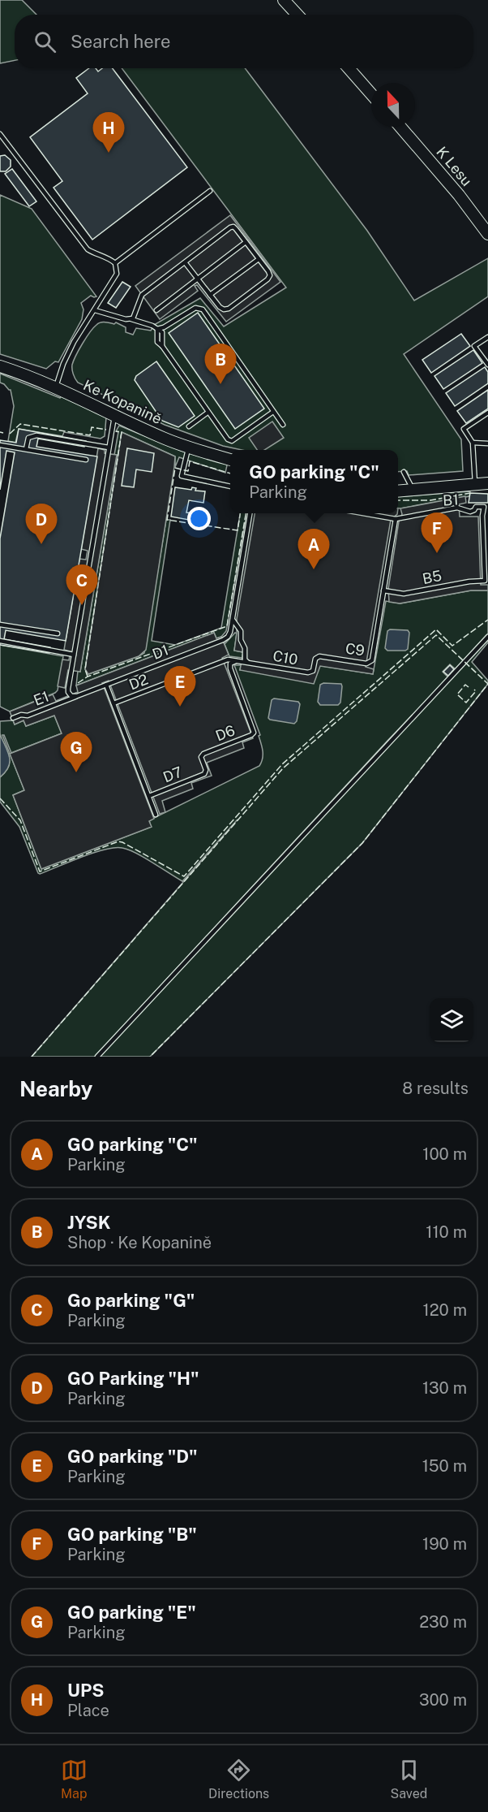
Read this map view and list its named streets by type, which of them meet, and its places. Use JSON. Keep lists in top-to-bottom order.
{
  "streets": {
    "street": ["K Lesu", "Ke Kopanině"],
    "lane": [
      "B1",
      "B5",
      "C9",
      "D1",
      "C10",
      "D2",
      "E1",
      "D6",
      "D7"
    ]
  },
  "crossings": [
    ["B1", "B5"],
    ["B5", "C9"],
    ["C9", "C10"],
    ["D1", "E1"],
    ["C10", "D2"],
    ["C10", "D6"],
    ["D6", "D7"]
  ],
  "north": "top",
  "page": {
    "search": "Search here",
    "pins": [
      "H",
      "B",
      "D",
      "F",
      "A",
      "C",
      "E",
      "G"
    ],
    "popup": ["GO parking \"C\"", "Parking"],
    "heading": ["Nearby", "8 results"],
    "list": [
      {
        "mark": "A",
        "name": "GO parking \"C\"",
        "note": "Parking",
        "value": "100 m"
      },
      {
        "mark": "B",
        "name": "JYSK",
        "note": "Shop · Ke Kopanině",
        "value": "110 m"
      },
      {
        "mark": "C",
        "name": "Go parking \"G\"",
        "note": "Parking",
        "value": "120 m"
      },
      {
        "mark": "D",
        "name": "GO Parking \"H\"",
        "note": "Parking",
        "value": "130 m"
      },
      {
        "mark": "E",
        "name": "GO parking \"D\"",
        "note": "Parking",
        "value": "150 m"
      },
      {
        "mark": "F",
        "name": "GO parking \"B\"",
        "note": "Parking",
        "value": "190 m"
      },
      {
        "mark": "G",
        "name": "GO parking \"E\"",
        "note": "Parking",
        "value": "230 m"
      },
      {
        "mark": "H",
        "name": "UPS",
        "note": "Place",
        "value": "300 m"
      }
    ],
    "nav": ["Map", "Directions", "Saved"]
  }
}
